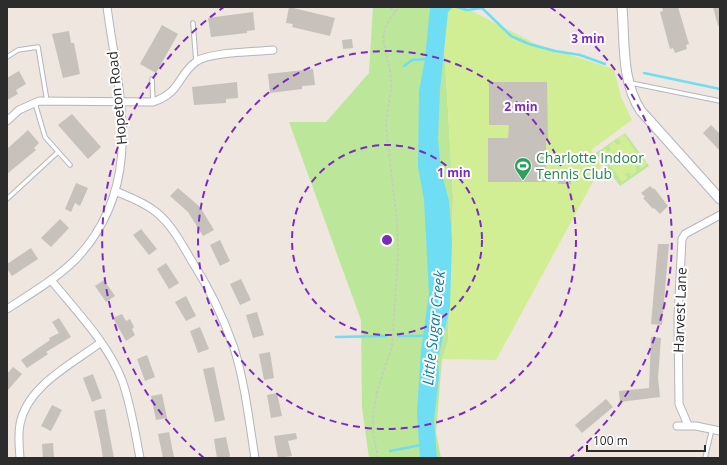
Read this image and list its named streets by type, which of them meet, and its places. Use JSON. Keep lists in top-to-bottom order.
{
  "streets": {
    "street": ["Hopeton Road", "Harvest Lane"]
  },
  "water": ["Little Sugar Creek"],
  "places": {
    "sports": ["Charlotte Indoor Tennis Club"]
  },
  "scale_bar": "100 m",
  "rings": ["3 min", "2 min", "1 min"]
}
